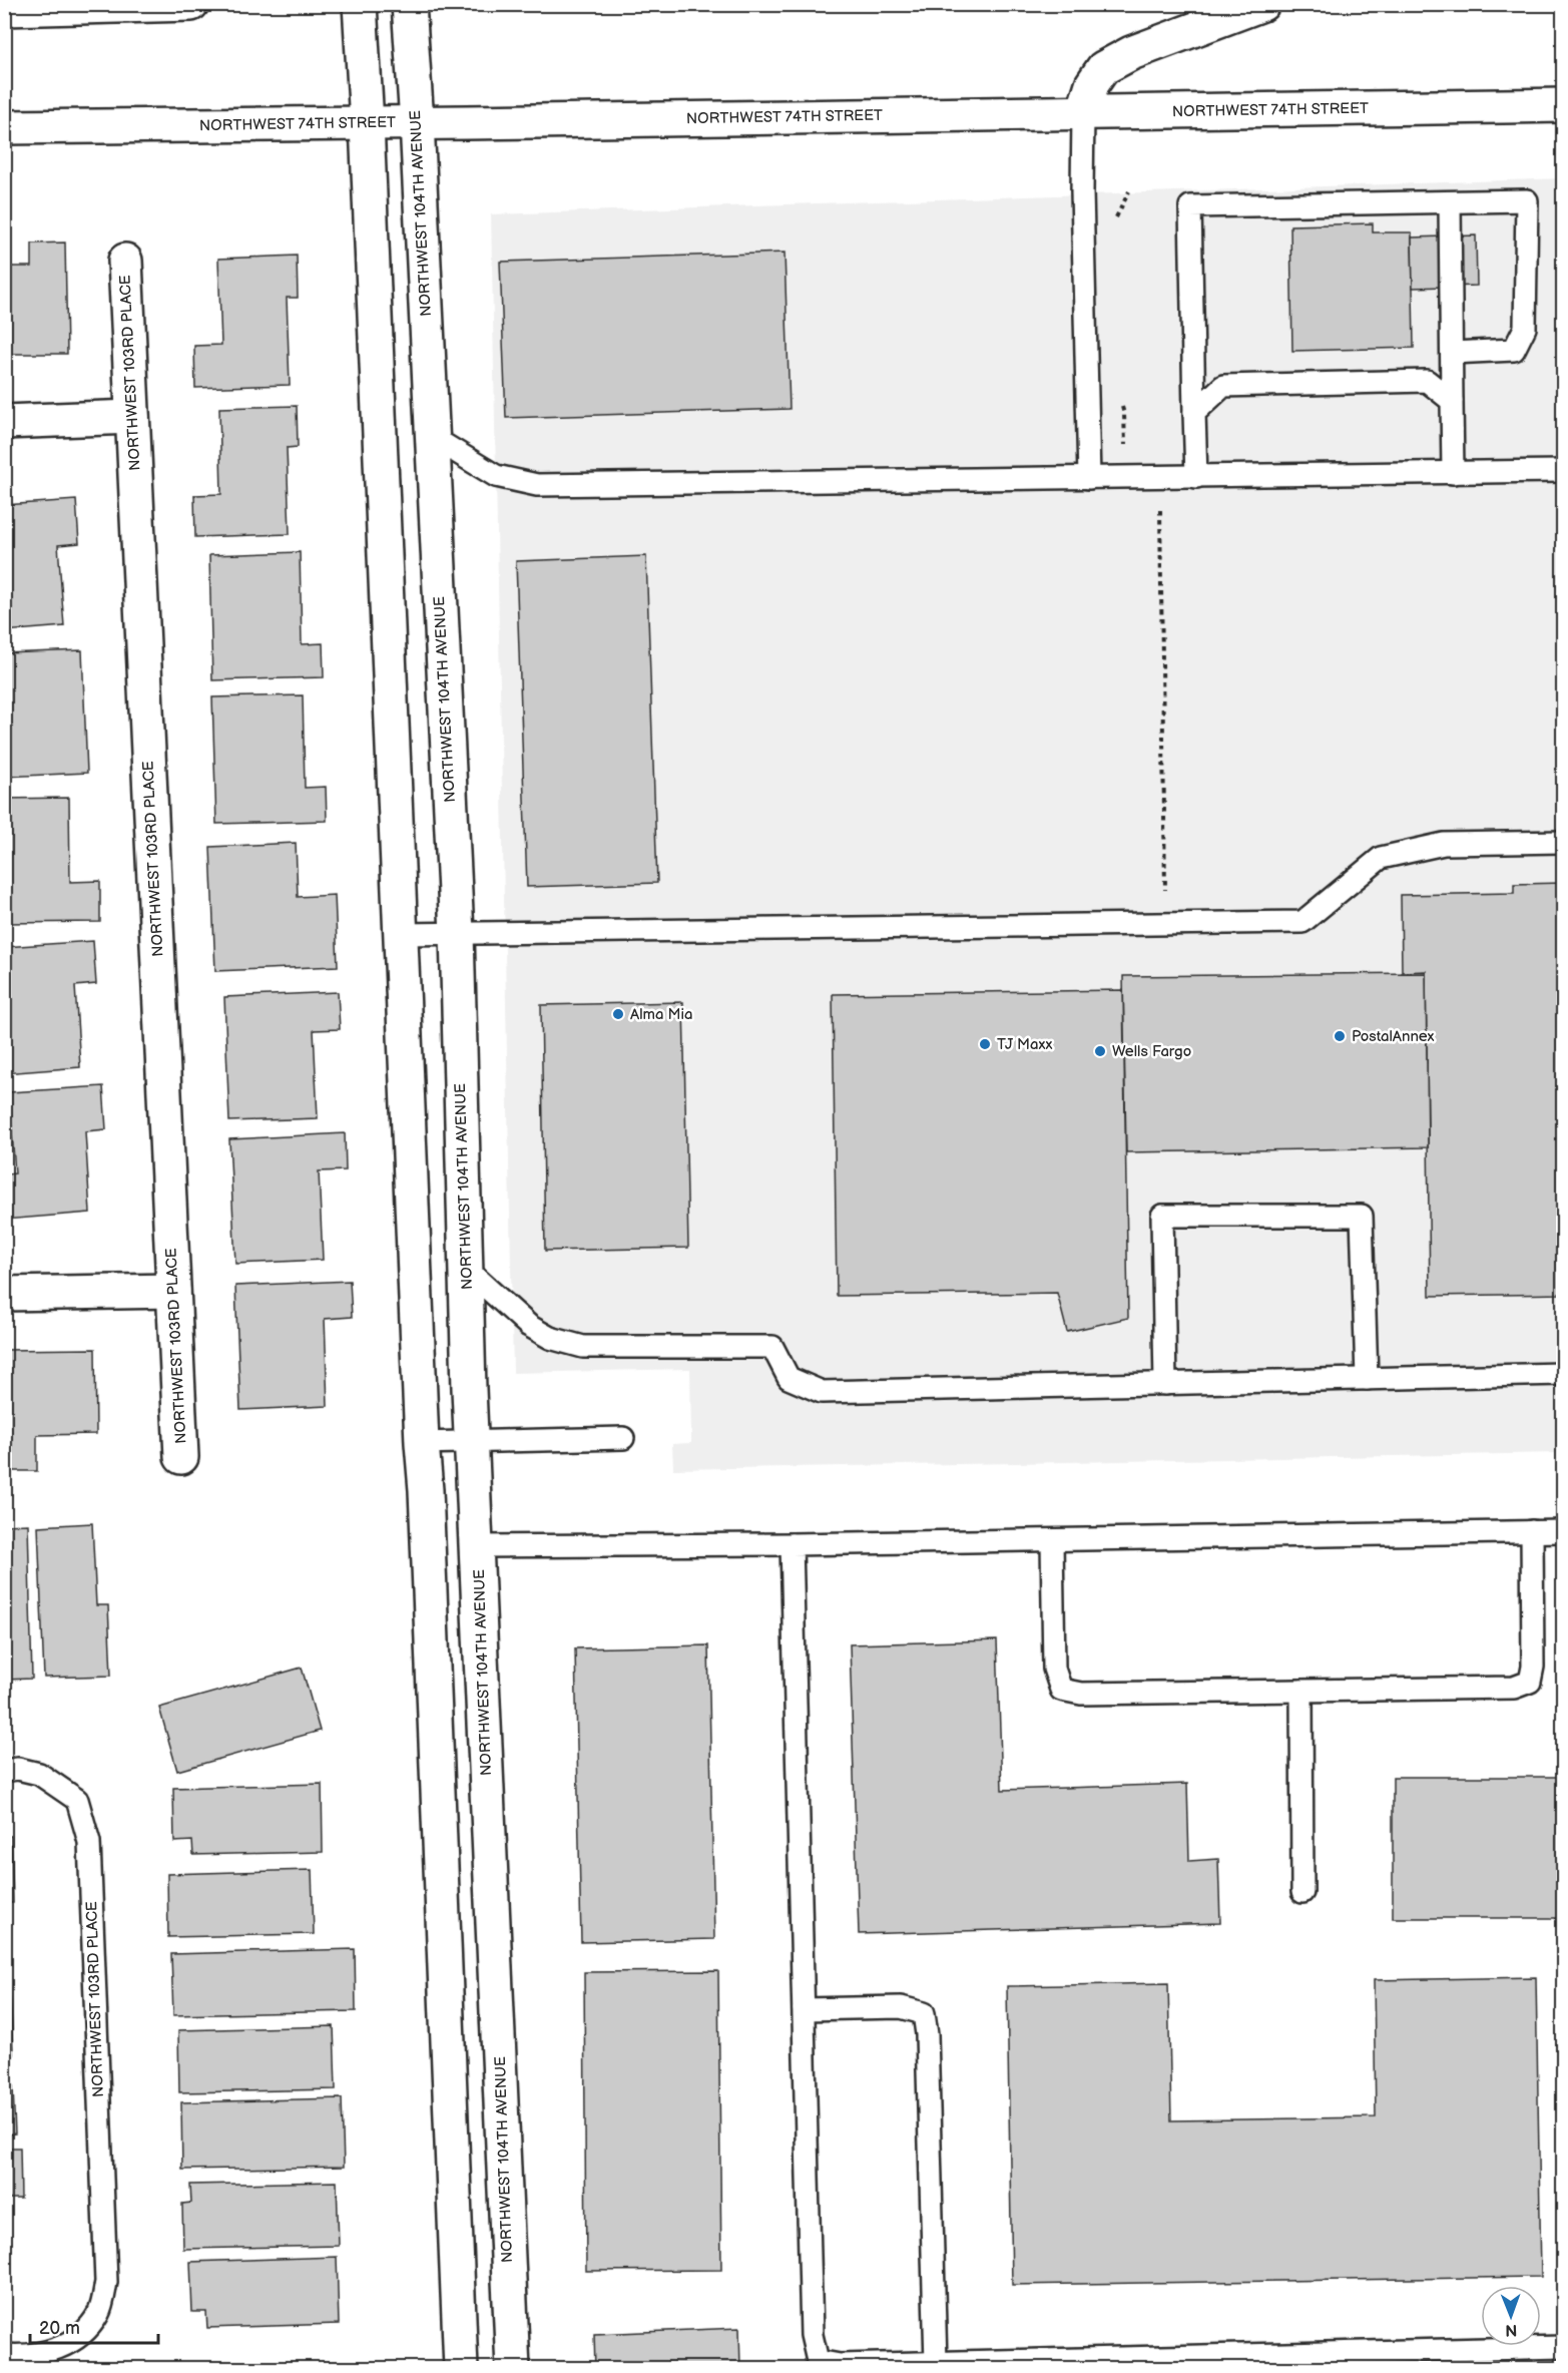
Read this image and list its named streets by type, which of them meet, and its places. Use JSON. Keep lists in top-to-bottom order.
{
  "streets": {
    "street": ["NORTHWEST 74TH STREET", "NORTHWEST 104TH AVENUE", "NORTHWEST 103RD PLACE"]
  },
  "crossings": [
    ["NORTHWEST 74TH STREET", "NORTHWEST 104TH AVENUE"]
  ],
  "places": [
    "Alma Mia",
    "PostalAnnex",
    "TJ Maxx",
    "Wells Fargo"
  ],
  "scale_bar": "20 m",
  "north": "bottom"
}
